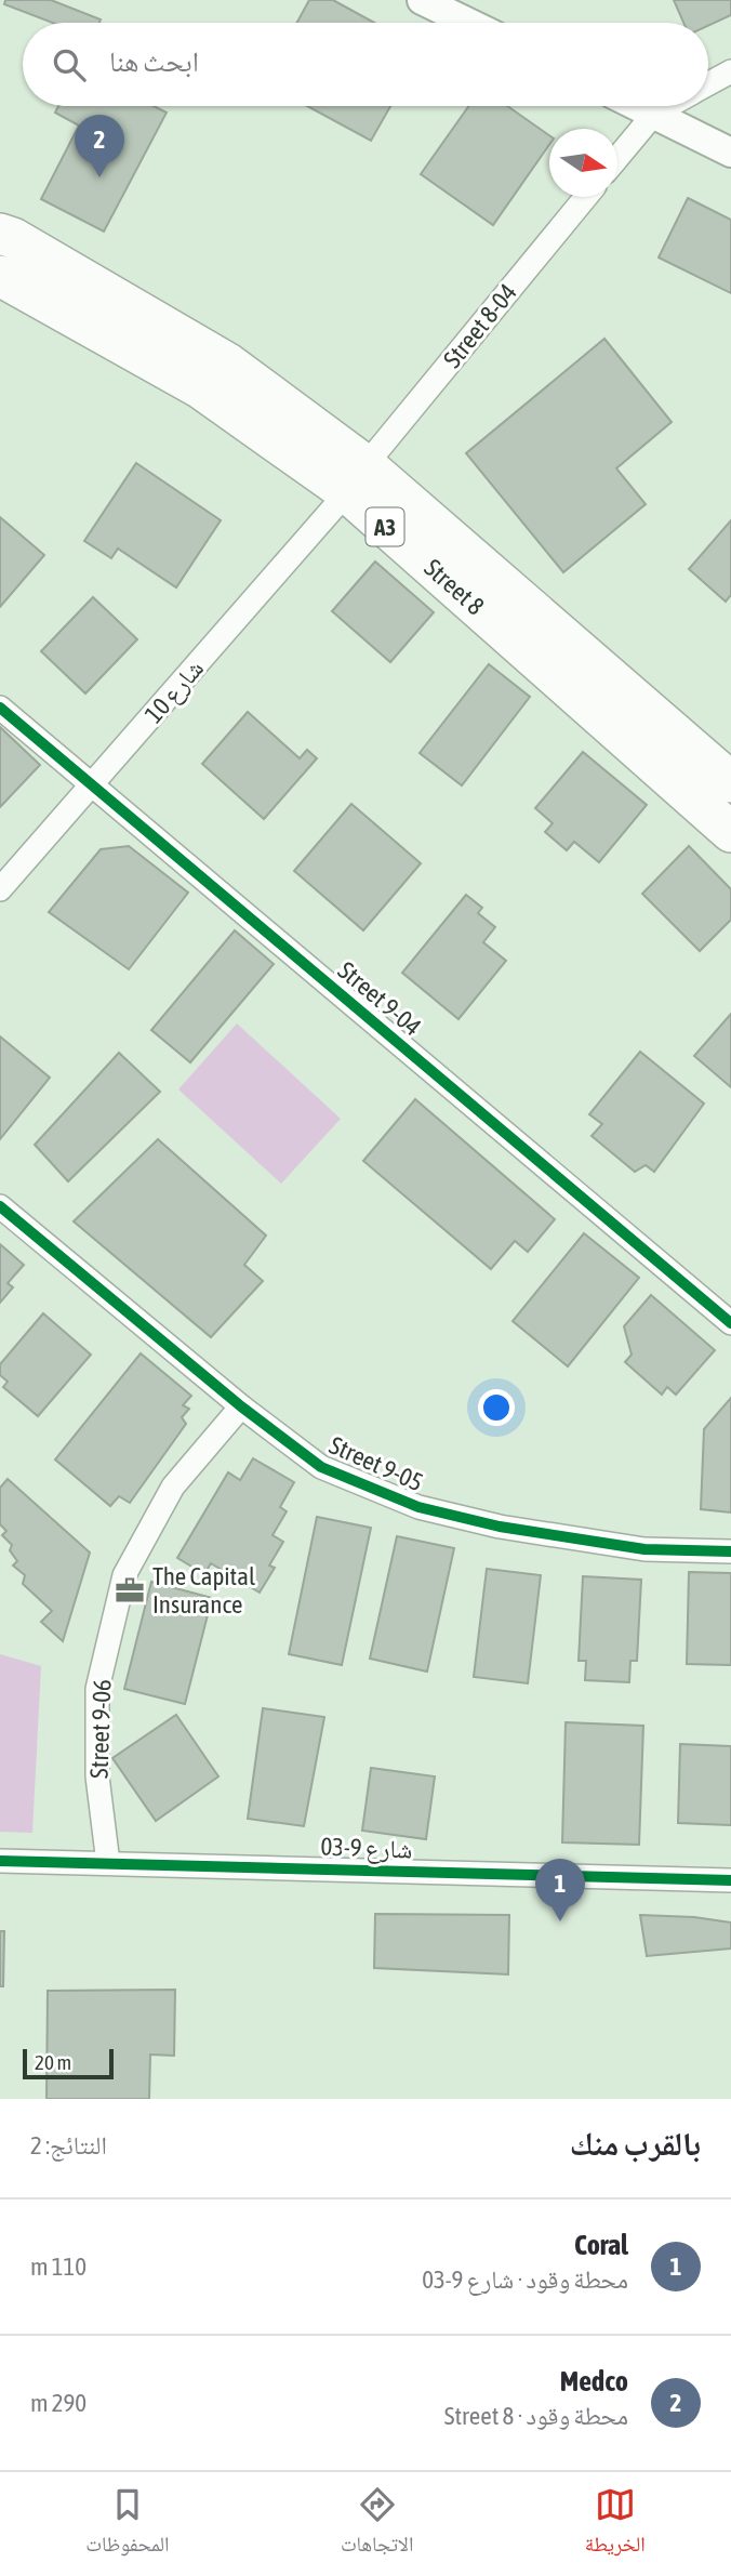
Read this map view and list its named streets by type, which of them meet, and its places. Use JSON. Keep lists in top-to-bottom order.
{
  "streets": {
    "highway": ["A3", "Street 8"],
    "street": [
      "Street 8-04",
      "شارع 10",
      "Street 9-04",
      "Street 9-05",
      "Street 9-06",
      "شارع 9-03"
    ]
  },
  "crossings": [
    ["Street 8-04", "Street 8"],
    ["Street 8-04", "شارع 10"],
    ["Street 8", "شارع 10"],
    ["شارع 10", "Street 9-04"],
    ["Street 9-05", "Street 9-06"],
    ["Street 9-06", "شارع 9-03"]
  ],
  "places": {
    "office": ["The Capital Insurance"]
  },
  "scale_bar": "20 m",
  "north": "right",
  "page": {
    "search": "ابحث هنا",
    "pins": ["2", "1"],
    "scale": "20 m",
    "heading": ["بالقرب منك", "النتائج: 2"],
    "list": [
      {
        "mark": "1",
        "name": "Coral",
        "note": "محطة وقود · شارع 9-03",
        "value": "110 m"
      },
      {
        "mark": "2",
        "name": "Medco",
        "note": "محطة وقود · Street 8",
        "value": "290 m"
      }
    ],
    "nav": ["الخريطة", "الاتجاهات", "المحفوظات"]
  }
}
